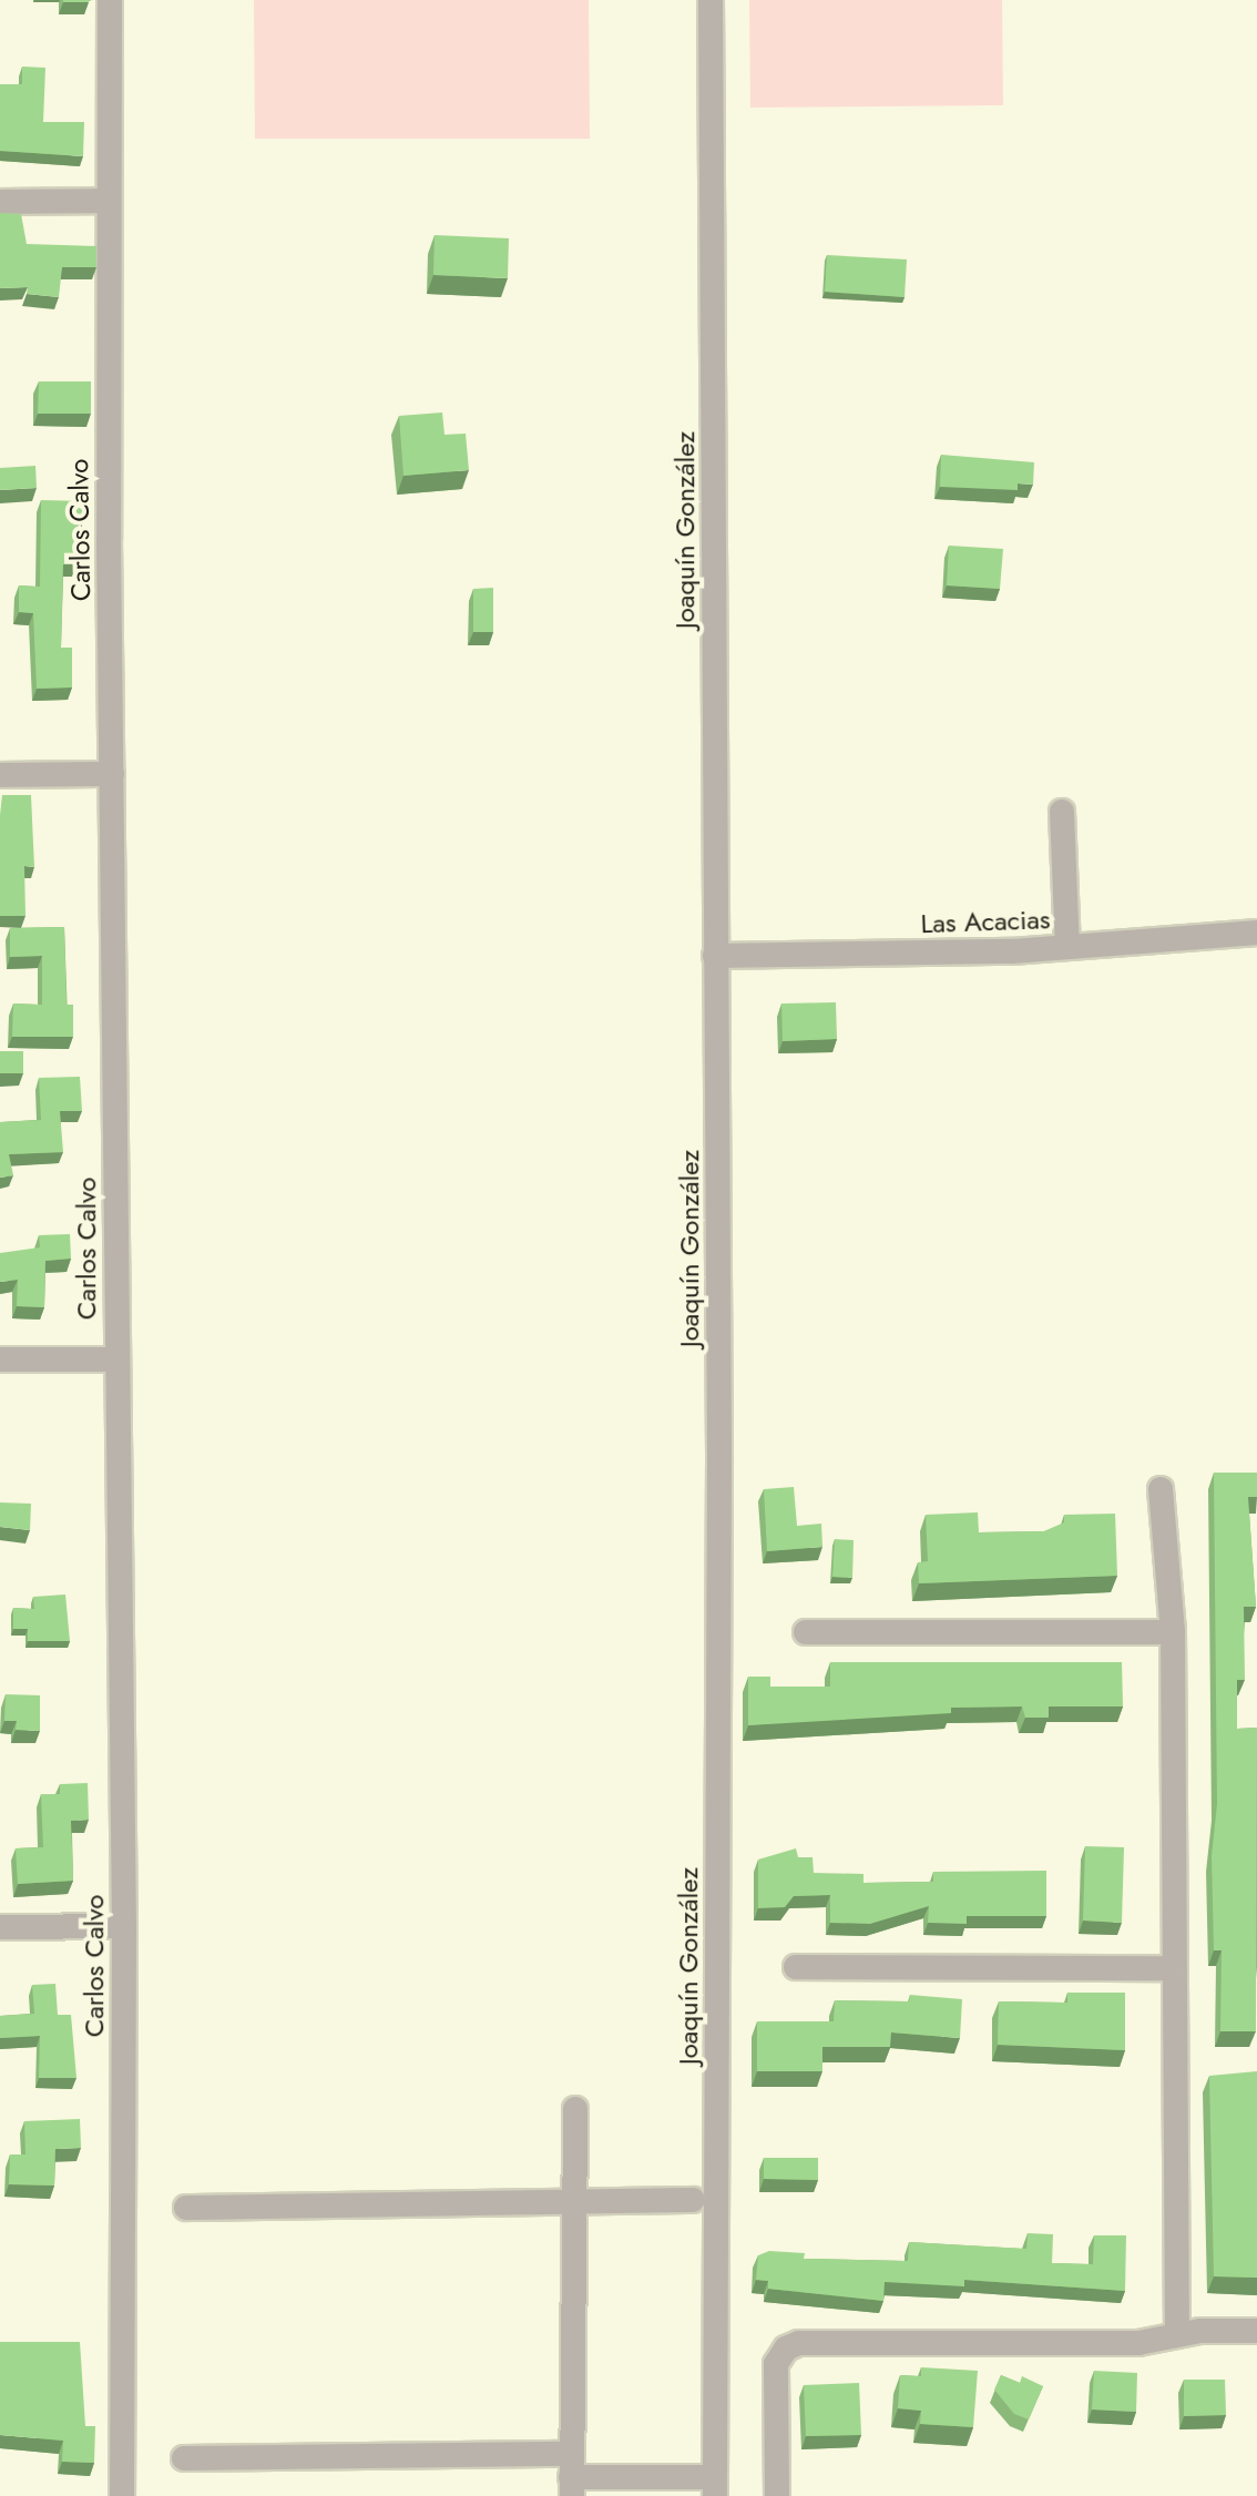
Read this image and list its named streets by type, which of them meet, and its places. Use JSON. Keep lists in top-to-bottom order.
{
  "streets": {
    "street": ["Carlos Calvo", "Joaquín González", "Las Acacias"]
  },
  "crossings": [
    ["Joaquín González", "Las Acacias"]
  ]
}
